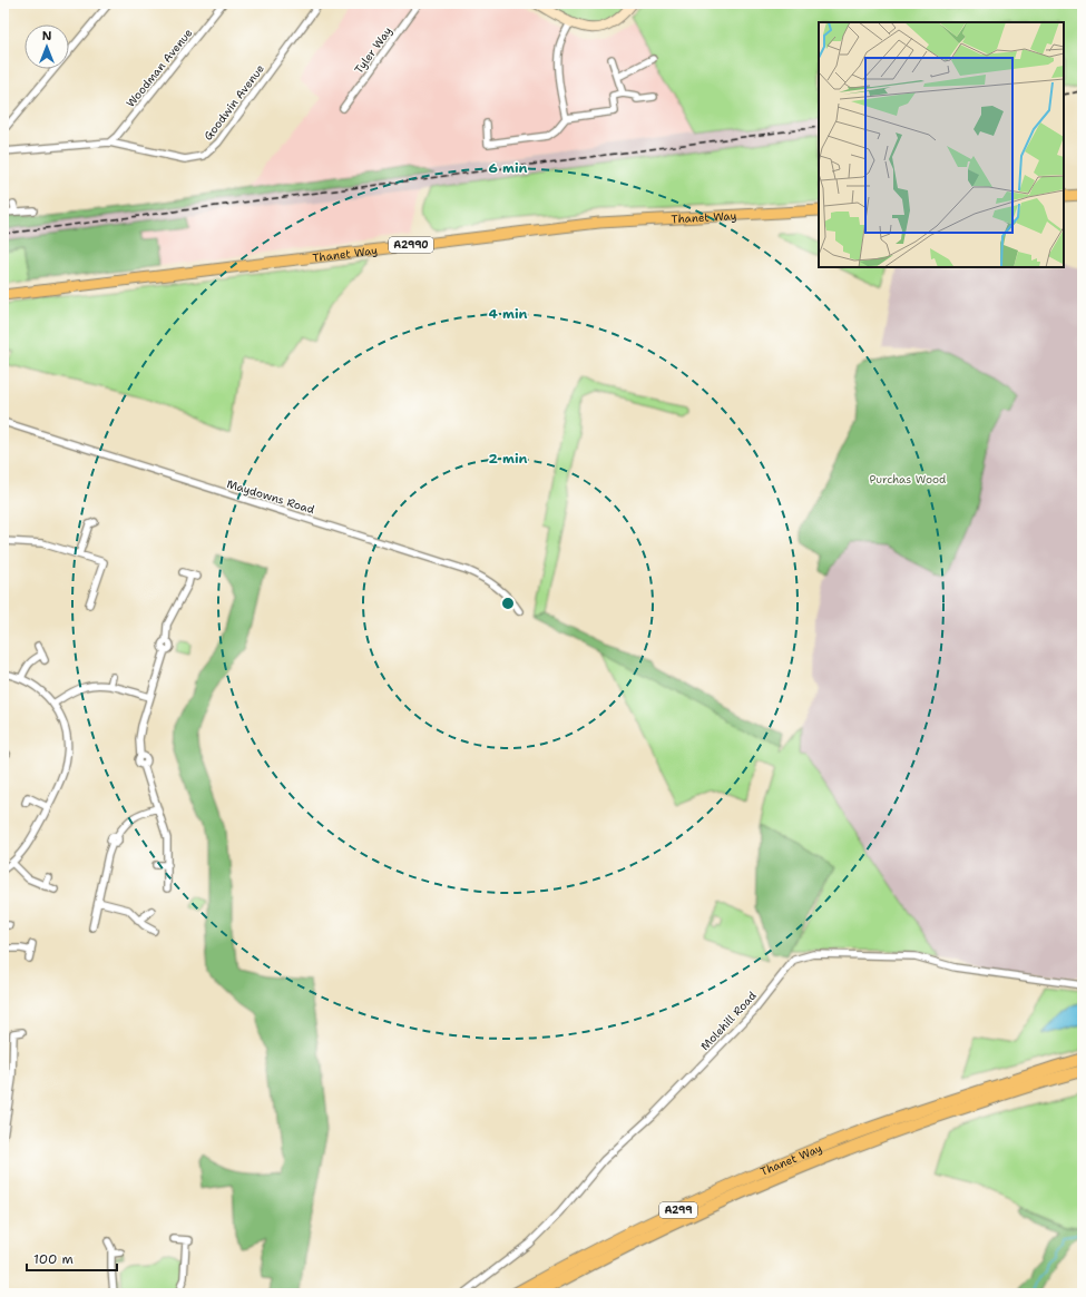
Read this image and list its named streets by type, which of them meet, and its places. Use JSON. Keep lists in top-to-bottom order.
{
  "streets": {
    "highway": ["Thanet Way", "A299"],
    "main road": ["A2990"],
    "street": [
      "Tyler Way",
      "Woodman Avenue",
      "Goodwin Avenue",
      "Maydowns Road",
      "Molehill Road"
    ]
  },
  "crossings": [
    ["Woodman Avenue", "Goodwin Avenue"]
  ],
  "parks": ["Purchas Wood"],
  "scale_bar": "100 m",
  "north": "top",
  "rings": ["6 min", "4 min", "2 min"]
}
